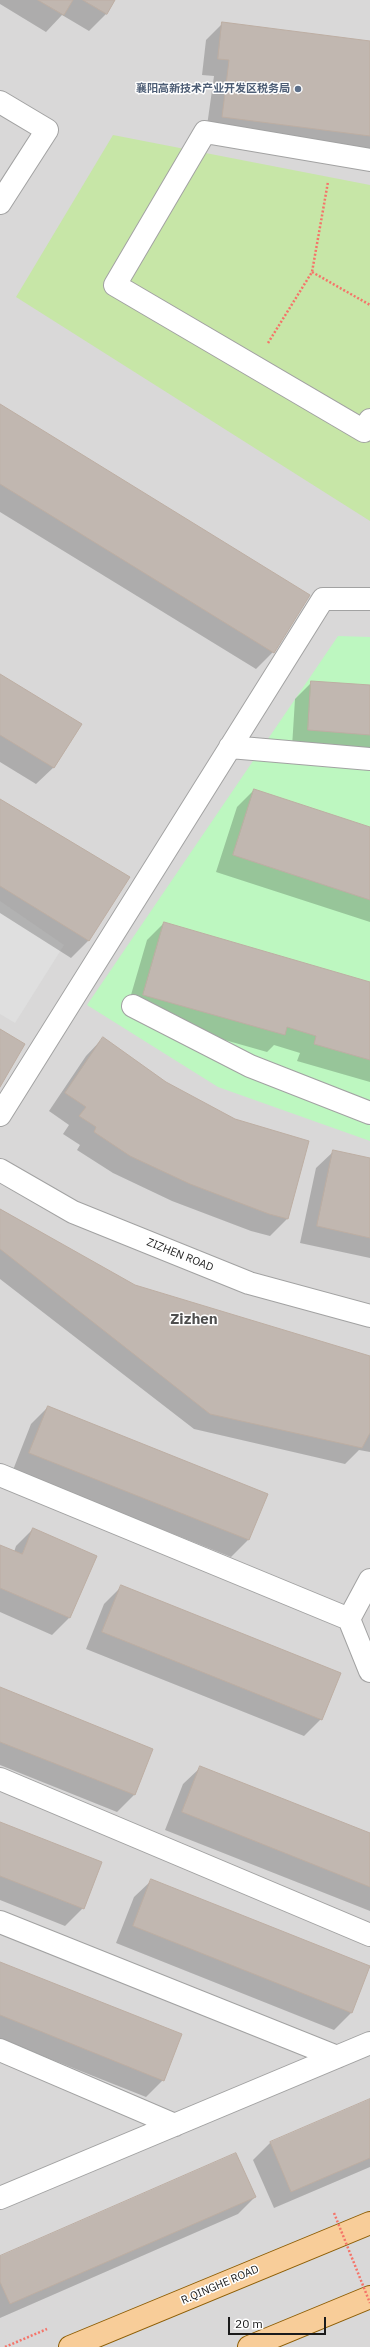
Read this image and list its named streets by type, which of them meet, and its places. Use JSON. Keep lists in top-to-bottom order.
{
  "streets": {
    "main road": ["R.QINGHE ROAD"],
    "street": ["ZIZHEN ROAD"]
  },
  "districts": ["Zizhen"],
  "places": ["襄阳高新技术产业开发区税务局"],
  "scale_bar": "20 m"
}
